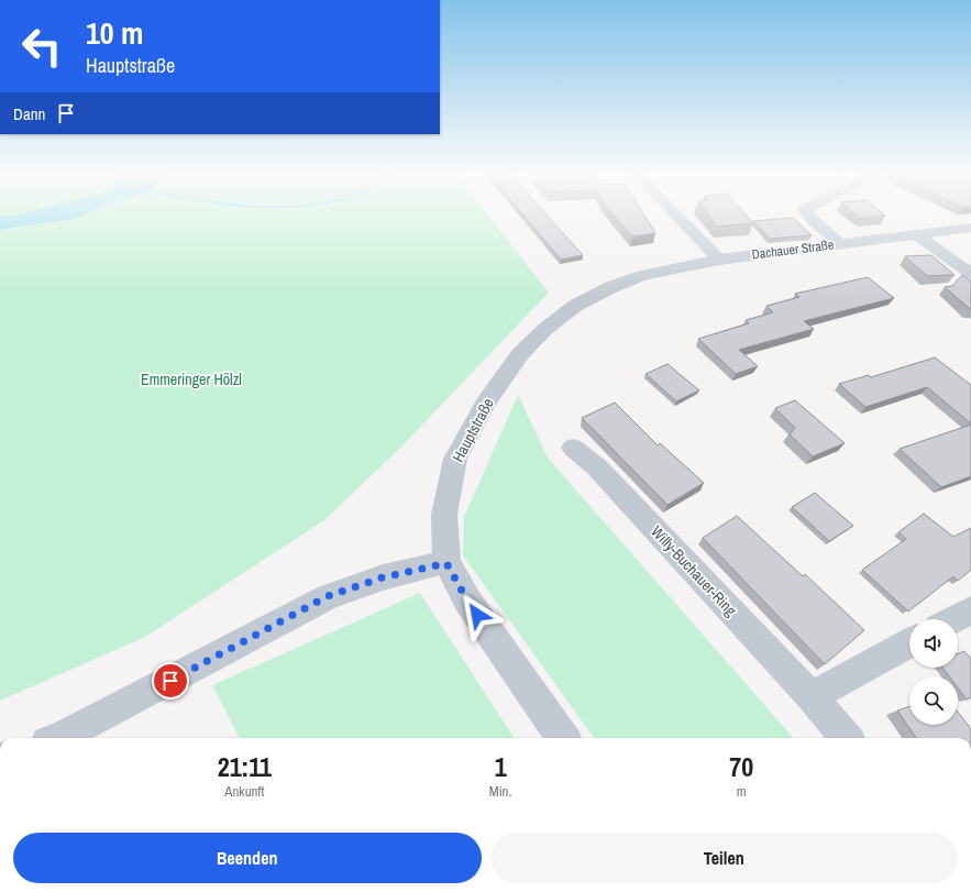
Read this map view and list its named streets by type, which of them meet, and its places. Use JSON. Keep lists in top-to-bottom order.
{
  "streets": {
    "street": ["Dachauer Straße", "Hauptstraße", "Willy-Buchauer-Ring"]
  },
  "crossings": [
    ["Dachauer Straße", "Hauptstraße"]
  ],
  "parks": ["Emmeringer Hölzl"],
  "page": {
    "turn": ["10 m", "Hauptstraße"],
    "then": "Dann",
    "eta": [
      "21:11",
      "Ankunft",
      "1",
      "Min.",
      "70",
      "m"
    ],
    "buttons": ["Beenden", "Teilen"]
  }
}
